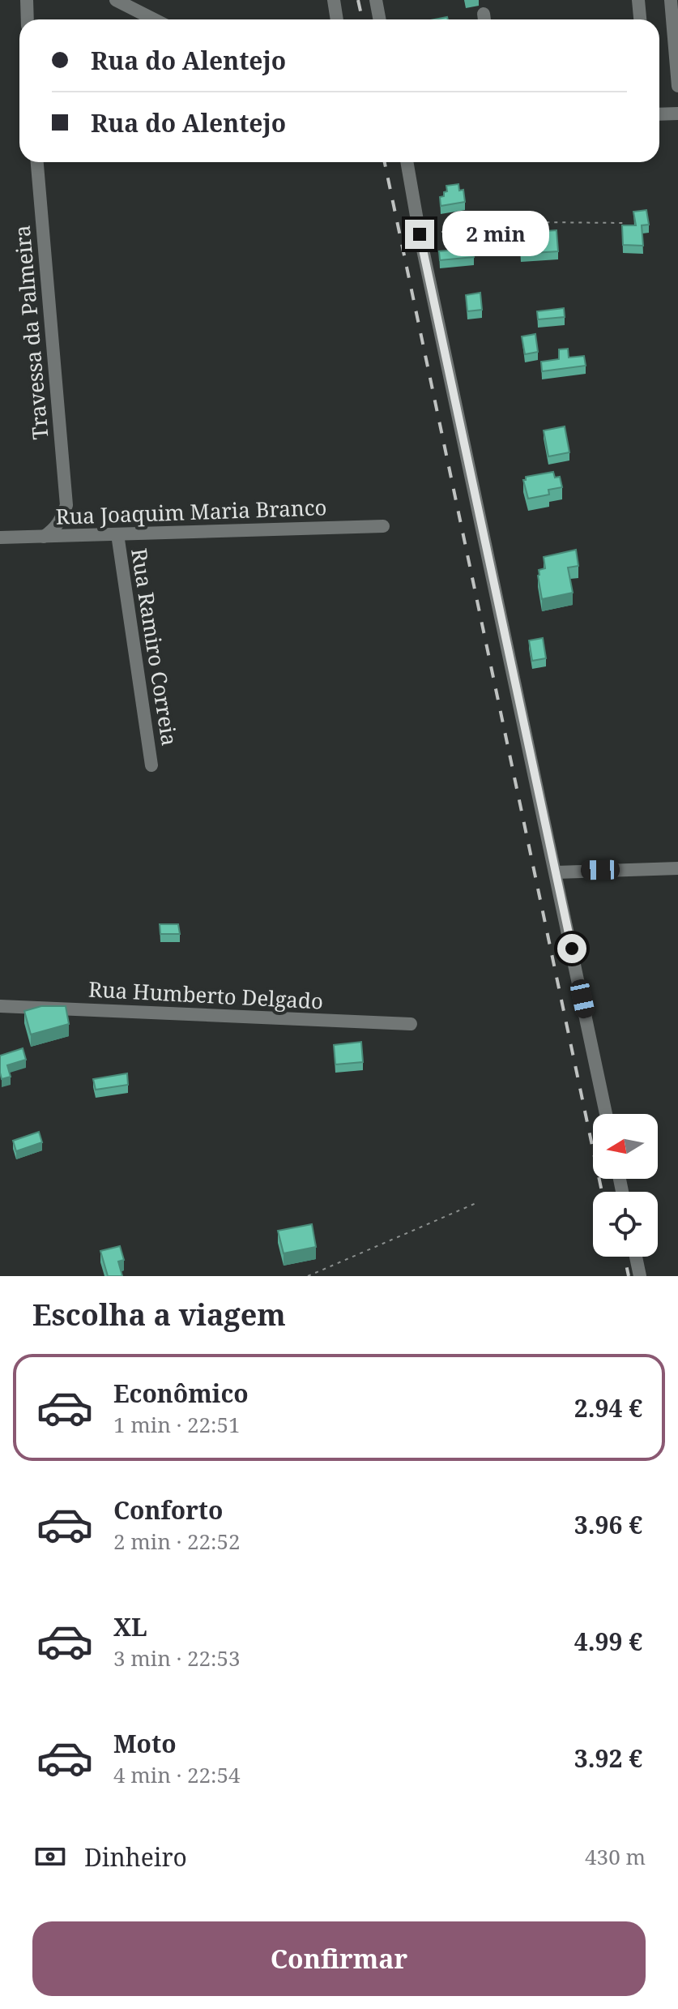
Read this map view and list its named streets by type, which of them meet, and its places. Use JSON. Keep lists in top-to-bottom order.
{
  "streets": {
    "street": [
      "Travessa da Palmeira",
      "Rua Joaquim Maria Branco",
      "Rua Ramiro Correia",
      "Rua Humberto Delgado"
    ]
  },
  "crossings": [
    ["Travessa da Palmeira", "Rua Joaquim Maria Branco"],
    ["Rua Joaquim Maria Branco", "Rua Ramiro Correia"]
  ],
  "north": "left",
  "page": {
    "banner": ["Rua do Alentejo", "Rua do Alentejo"],
    "bubble": "2 min",
    "heading": "Escolha a viagem",
    "list": [
      {
        "name": "Econômico",
        "note": "1 min · 22:51",
        "value": "2.94 €"
      },
      {
        "name": "Conforto",
        "note": "2 min · 22:52",
        "value": "3.96 €"
      },
      {
        "name": "XL",
        "note": "3 min · 22:53",
        "value": "4.99 €"
      },
      {
        "name": "Moto",
        "note": "4 min · 22:54",
        "value": "3.92 €"
      }
    ],
    "pay": ["Dinheiro", "430 m"],
    "buttons": "Confirmar"
  }
}
